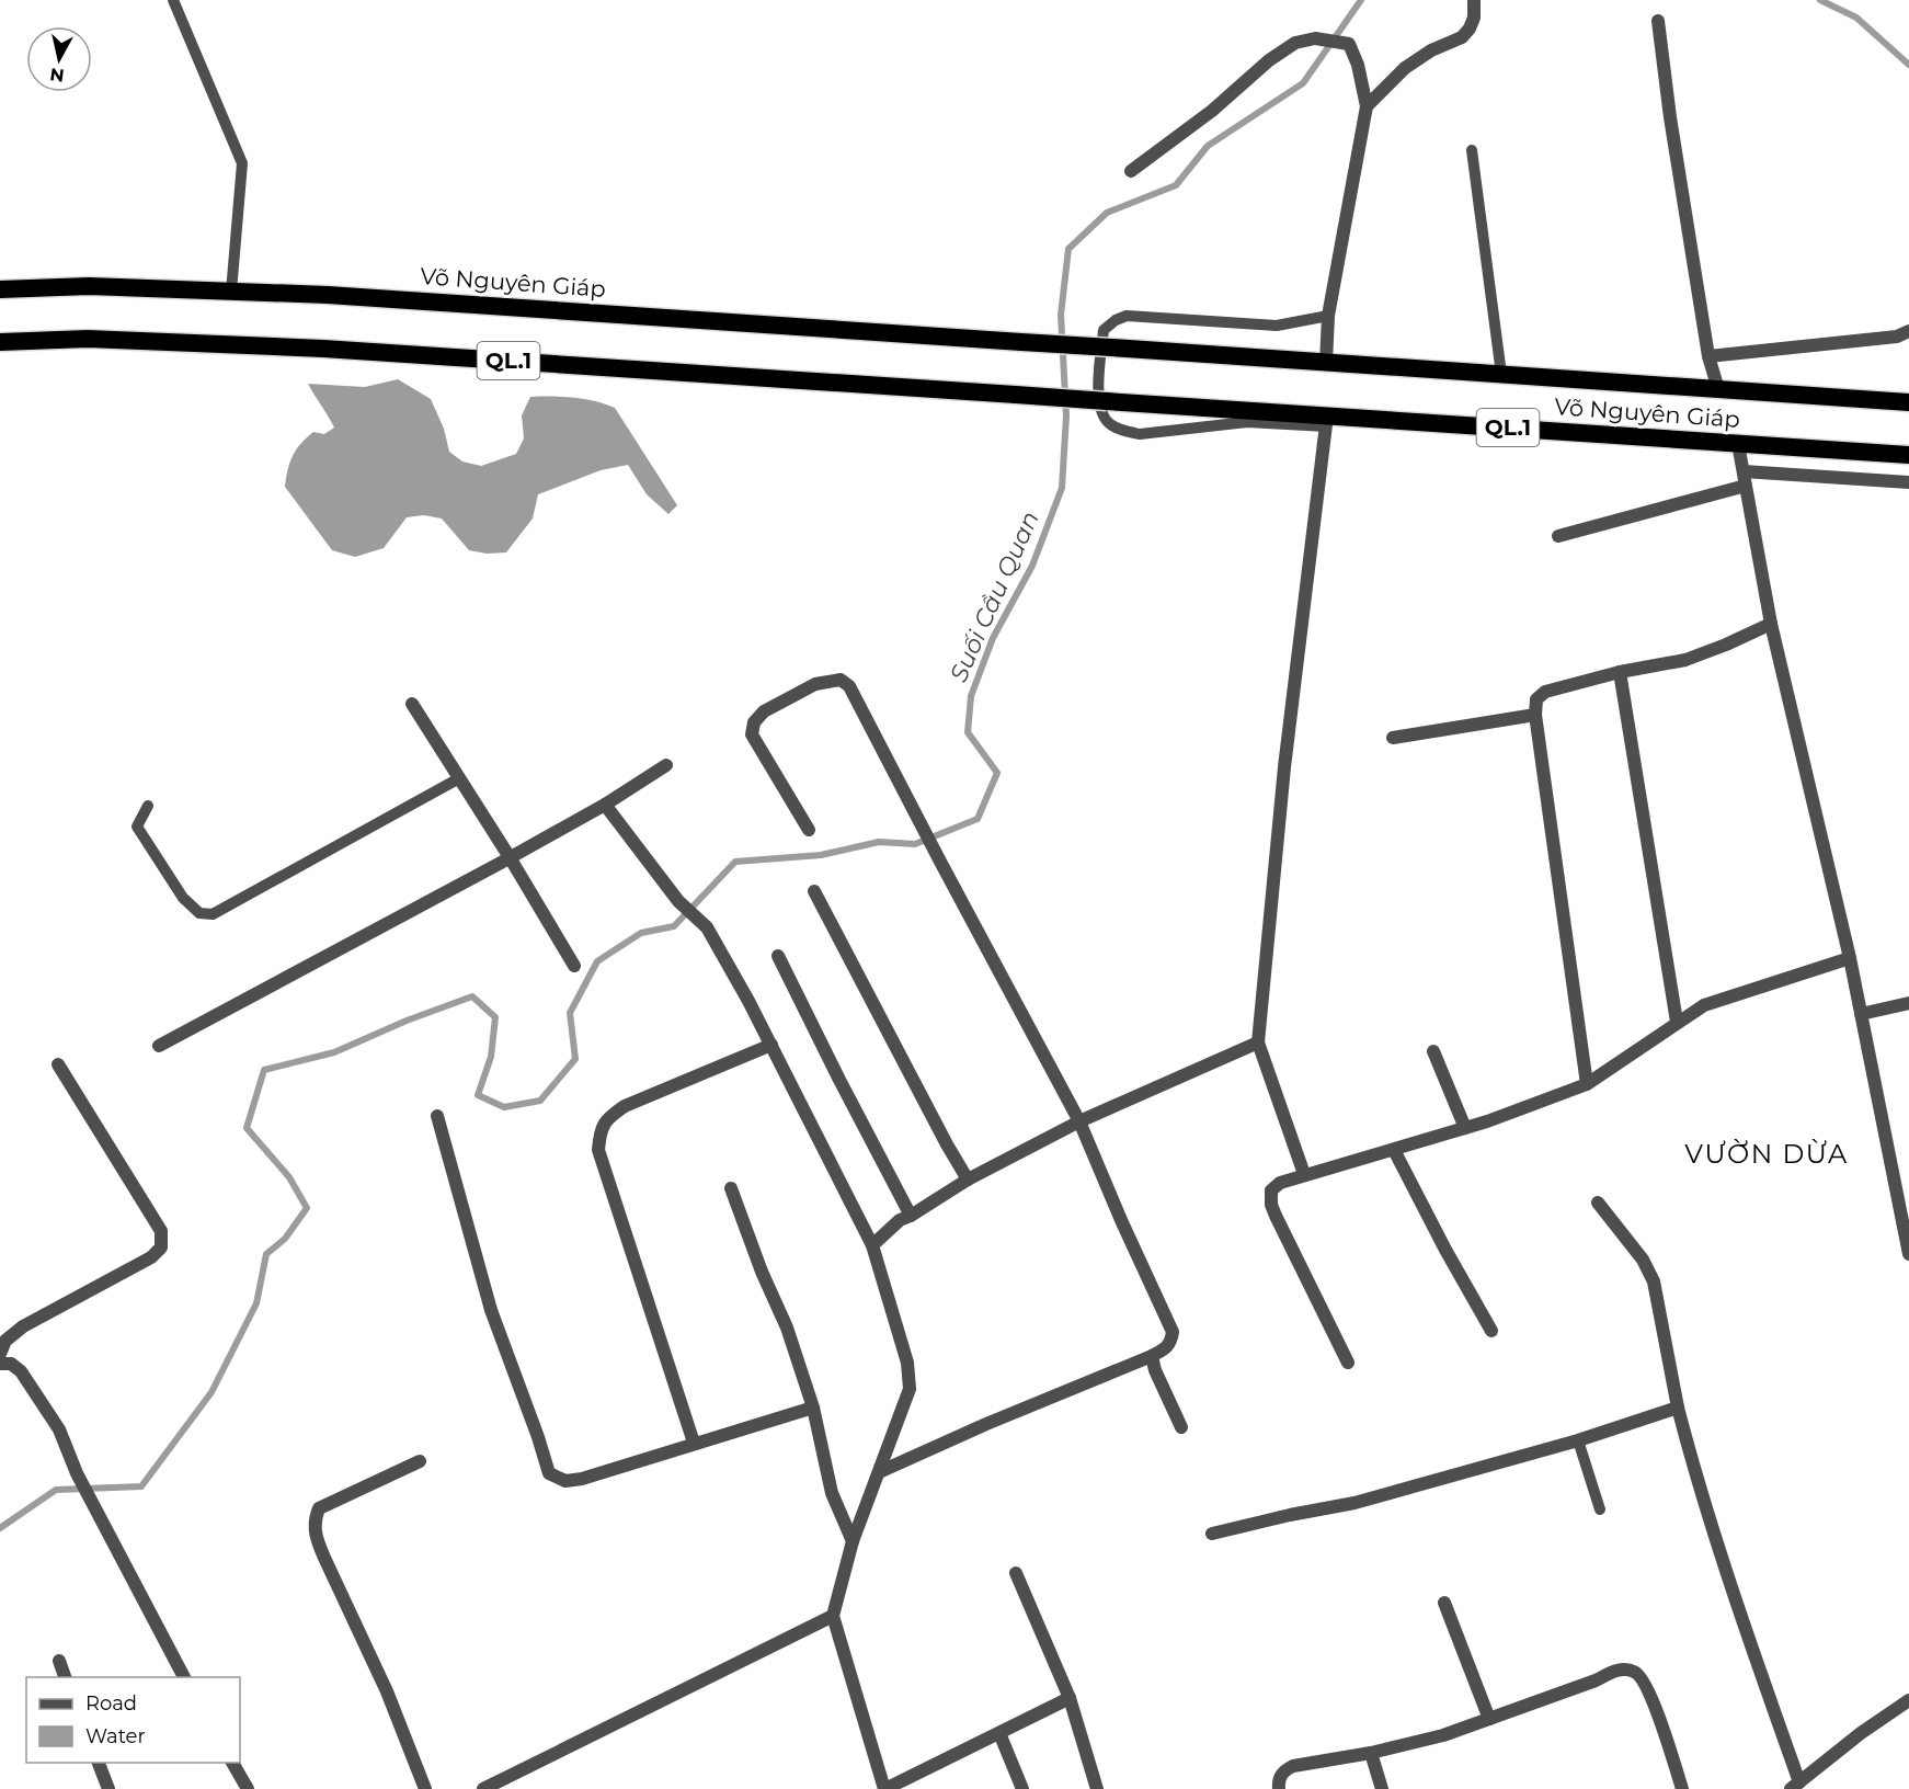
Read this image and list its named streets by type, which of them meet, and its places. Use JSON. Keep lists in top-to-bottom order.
{
  "streets": {
    "highway": ["Võ Nguyên Giáp", "QL.1"]
  },
  "districts": ["VƯỜN DỪA"],
  "water": ["Suối Cầu Quan"],
  "legend": ["Road", "Water"],
  "north": "bottom"
}
